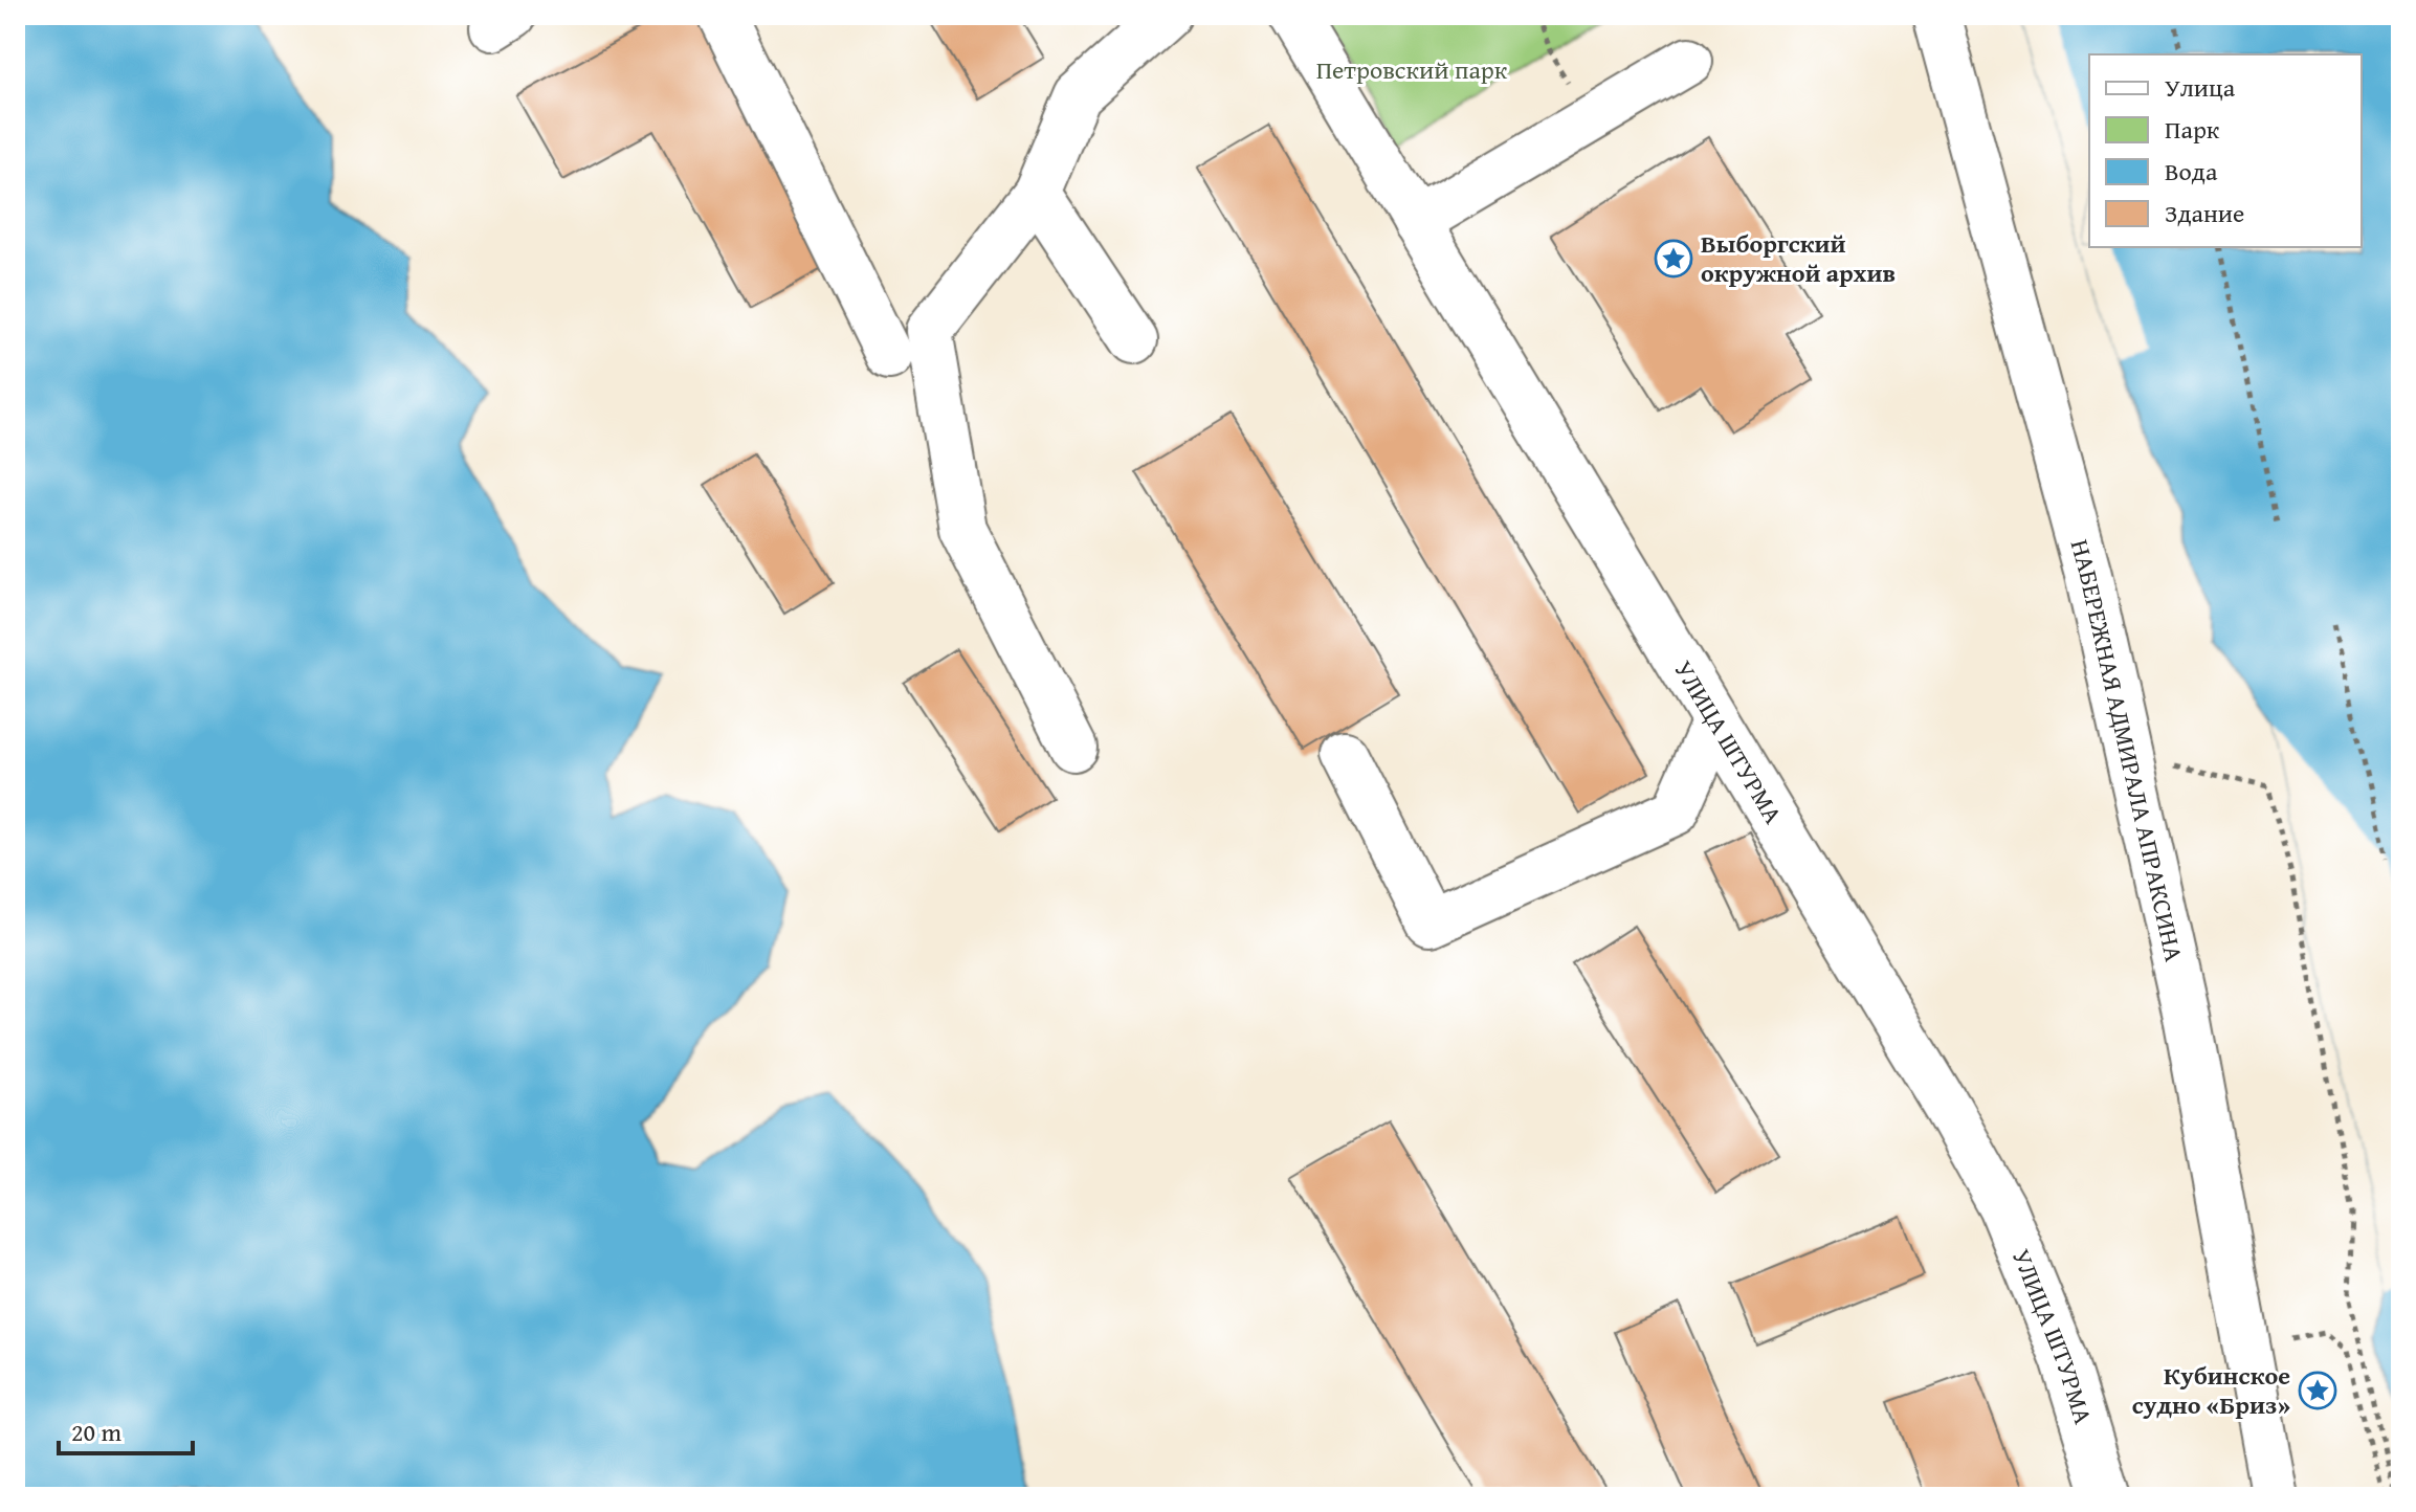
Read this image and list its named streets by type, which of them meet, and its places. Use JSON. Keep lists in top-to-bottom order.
{
  "streets": {
    "street": ["УЛИЦА ШТУРМА", "НАБЕРЕЖНАЯ АДМИРАЛА АПРАКСИНА"]
  },
  "parks": ["Петровский парк"],
  "places": {
    "place": ["Выборгский окружной архив", "Кубинское судно «Бриз»"]
  },
  "legend": [
    "Улица",
    "Парк",
    "Вода",
    "Здание"
  ],
  "scale_bar": "20 m"
}
